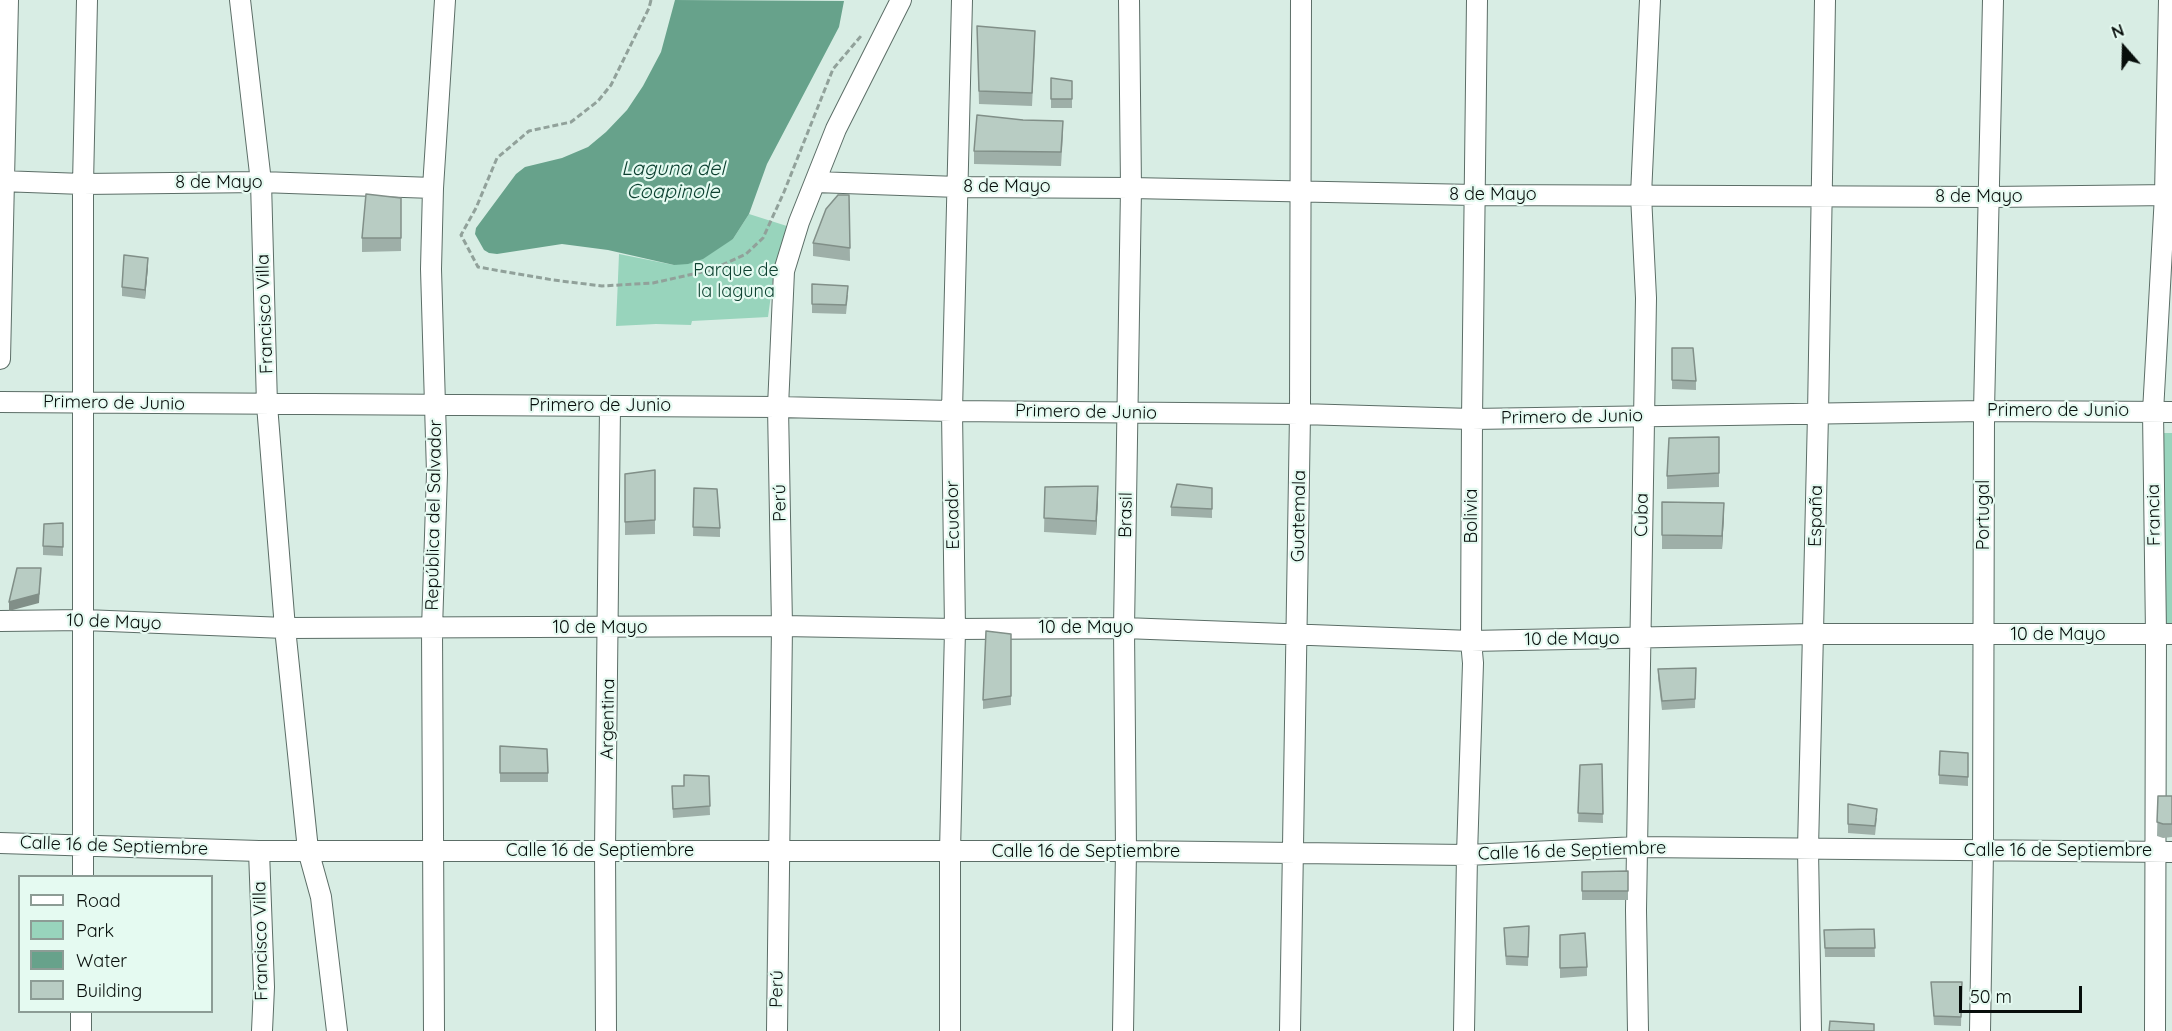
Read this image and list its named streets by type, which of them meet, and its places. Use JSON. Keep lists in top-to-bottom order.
{
  "streets": {
    "street": [
      "8 de Mayo",
      "Francisco Villa",
      "Primero de Junio",
      "Perú",
      "República del Salvador",
      "Ecuador",
      "Brasil",
      "Cuba",
      "Portugal",
      "Francia",
      "Guatemala",
      "Bolivia",
      "España",
      "10 de Mayo",
      "Argentina",
      "Calle 16 de Septiembre"
    ]
  },
  "crossings": [
    ["8 de Mayo", "Francisco Villa"],
    ["8 de Mayo", "Perú"],
    ["8 de Mayo", "República del Salvador"],
    ["8 de Mayo", "Ecuador"],
    ["8 de Mayo", "Brasil"],
    ["8 de Mayo", "Cuba"],
    ["8 de Mayo", "Portugal"],
    ["8 de Mayo", "Francia"],
    ["8 de Mayo", "Guatemala"],
    ["8 de Mayo", "Bolivia"],
    ["8 de Mayo", "España"],
    ["Francisco Villa", "Primero de Junio"],
    ["Francisco Villa", "10 de Mayo"],
    ["Francisco Villa", "Calle 16 de Septiembre"],
    ["Primero de Junio", "Perú"],
    ["Primero de Junio", "República del Salvador"],
    ["Primero de Junio", "Ecuador"],
    ["Primero de Junio", "Brasil"],
    ["Primero de Junio", "Cuba"],
    ["Primero de Junio", "Portugal"],
    ["Primero de Junio", "Francia"],
    ["Primero de Junio", "Guatemala"],
    ["Primero de Junio", "Bolivia"],
    ["Primero de Junio", "España"],
    ["Primero de Junio", "Argentina"],
    ["Perú", "10 de Mayo"],
    ["Perú", "Calle 16 de Septiembre"],
    ["República del Salvador", "10 de Mayo"],
    ["República del Salvador", "Calle 16 de Septiembre"],
    ["Ecuador", "10 de Mayo"],
    ["Ecuador", "Calle 16 de Septiembre"],
    ["Brasil", "10 de Mayo"],
    ["Brasil", "Calle 16 de Septiembre"],
    ["Cuba", "10 de Mayo"],
    ["Cuba", "Calle 16 de Septiembre"],
    ["Portugal", "10 de Mayo"],
    ["Portugal", "Calle 16 de Septiembre"],
    ["Francia", "10 de Mayo"],
    ["Francia", "Calle 16 de Septiembre"],
    ["Guatemala", "10 de Mayo"],
    ["Guatemala", "Calle 16 de Septiembre"],
    ["Bolivia", "10 de Mayo"],
    ["Bolivia", "Calle 16 de Septiembre"],
    ["España", "10 de Mayo"],
    ["España", "Calle 16 de Septiembre"],
    ["10 de Mayo", "Argentina"],
    ["Argentina", "Calle 16 de Septiembre"]
  ],
  "water": ["Laguna del Coapinole"],
  "parks": ["Parque de la laguna"],
  "legend": [
    "Road",
    "Park",
    "Water",
    "Building"
  ],
  "scale_bar": "50 m",
  "north": "top"
}
